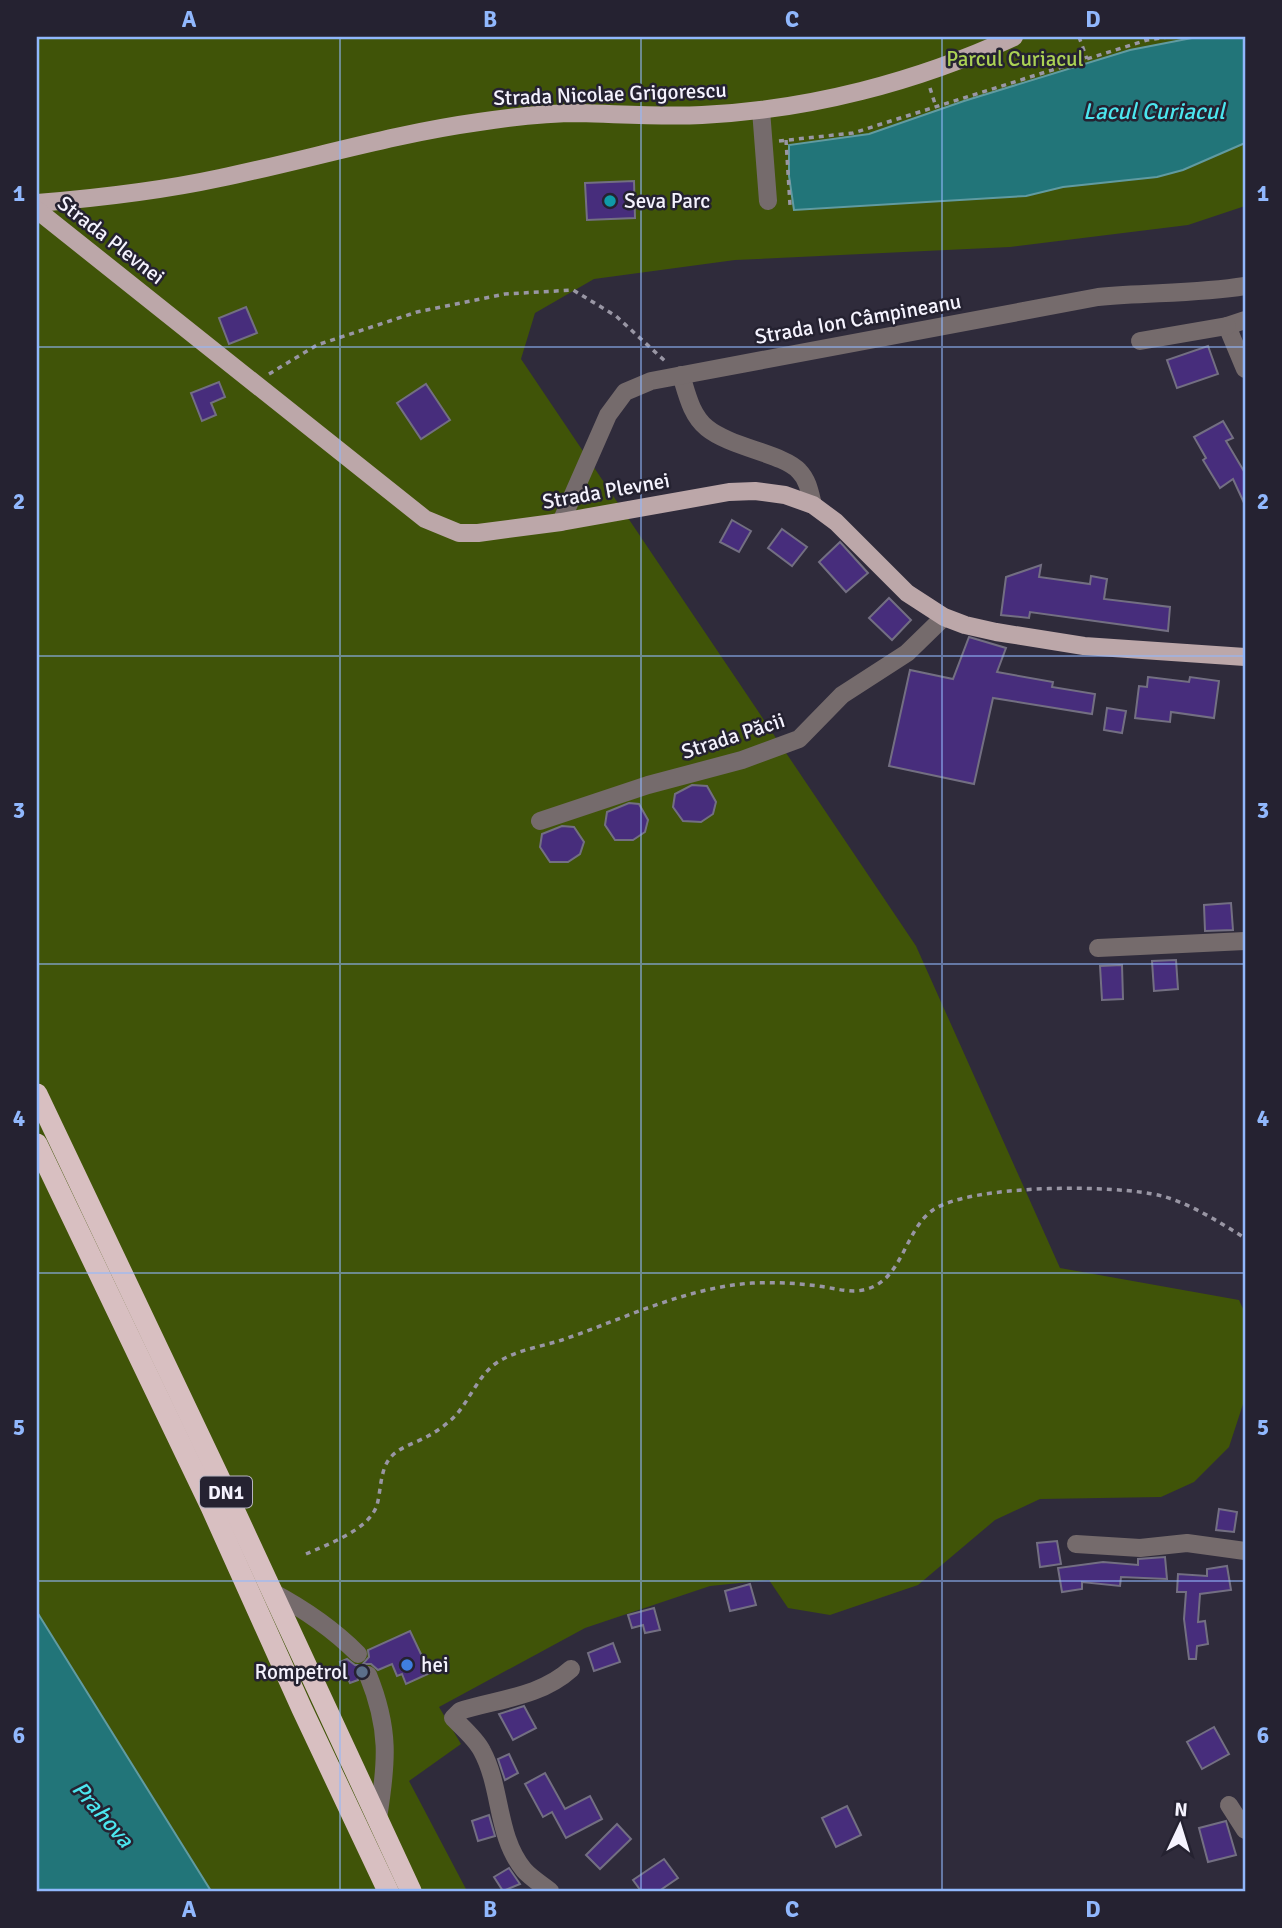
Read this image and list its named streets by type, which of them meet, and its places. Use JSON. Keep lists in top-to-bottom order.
{
  "streets": {
    "highway": ["DN1"],
    "main road": ["Strada Nicolae Grigorescu", "Strada Plevnei"],
    "street": ["Strada Ion Câmpineanu", "Strada Păcii"]
  },
  "crossings": [
    ["Strada Plevnei", "Strada Ion Câmpineanu"],
    ["Strada Plevnei", "Strada Păcii"]
  ],
  "water": ["Lacul Curiacul", "Prahova"],
  "parks": ["Parcul Curiacul"],
  "places": ["Seva Parc", "hei", "Rompetrol"],
  "north": "top",
  "grid": {
    "columns": [
      "A",
      "B",
      "C",
      "D"
    ],
    "rows": [
      "1",
      "2",
      "3",
      "4",
      "5",
      "6"
    ]
  }
}
